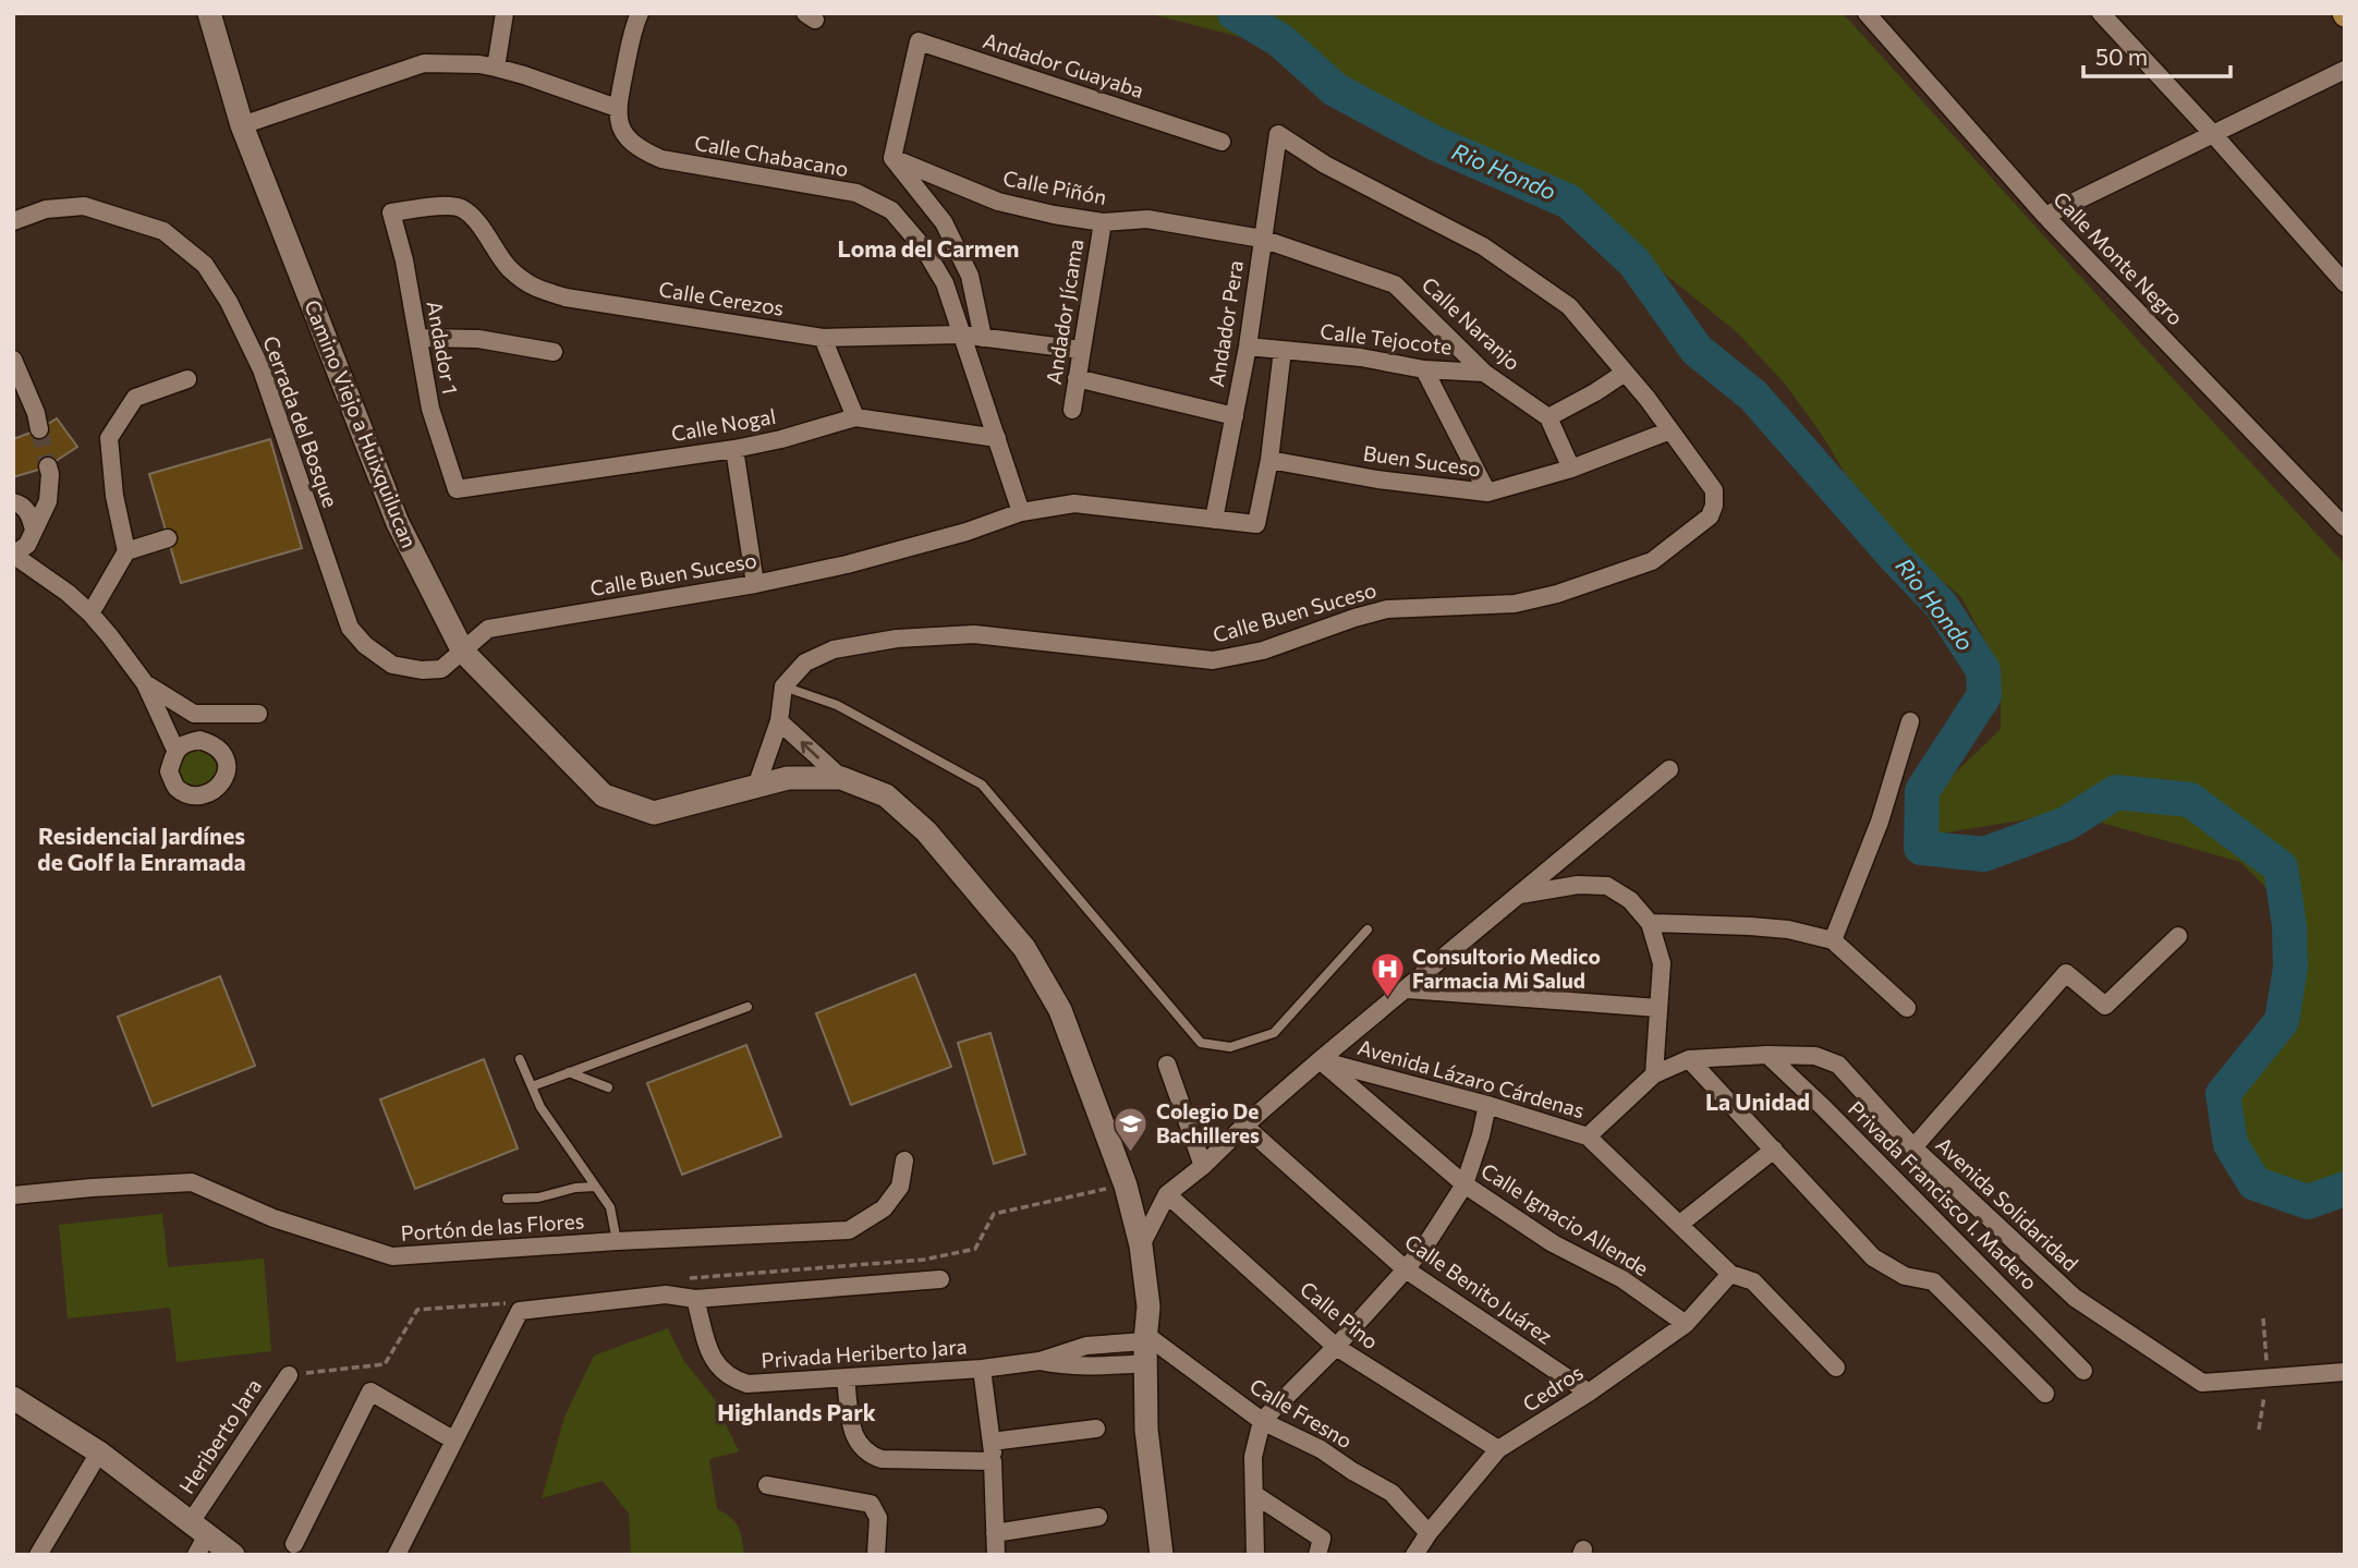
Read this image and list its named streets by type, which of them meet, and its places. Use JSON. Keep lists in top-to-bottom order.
{
  "streets": {
    "main road": ["Camino Viejo a Huixquilucan"],
    "street": [
      "Andador Guayaba",
      "Calle Chabacano",
      "Calle Piñón",
      "Calle Monte Negro",
      "Calle Cerezos",
      "Andador Jícama",
      "Andador Pera",
      "Calle Naranjo",
      "Calle Tejocote",
      "Andador 1",
      "Cerrada del Bosque",
      "Calle Nogal",
      "Buen Suceso",
      "Calle Buen Suceso",
      "Avenida Lázaro Cárdenas",
      "Privada Francisco I. Madero",
      "Avenida Solidaridad",
      "Calle Ignacio Allende",
      "Portón de las Flores",
      "Calle Benito Juárez",
      "Calle Pino",
      "Privada Heriberto Jara",
      "Cedros",
      "Calle Fresno",
      "Heriberto Jara"
    ]
  },
  "crossings": [
    ["Andador Guayaba", "Calle Piñón"],
    ["Calle Chabacano", "Calle Cerezos"],
    ["Calle Chabacano", "Calle Nogal"],
    ["Calle Chabacano", "Calle Buen Suceso"],
    ["Calle Piñón", "Andador Jícama"],
    ["Calle Piñón", "Andador Pera"],
    ["Calle Piñón", "Calle Naranjo"],
    ["Calle Cerezos", "Andador Jícama"],
    ["Calle Cerezos", "Andador 1"],
    ["Andador Pera", "Calle Naranjo"],
    ["Andador Pera", "Calle Tejocote"],
    ["Andador Pera", "Calle Buen Suceso"],
    ["Calle Naranjo", "Calle Tejocote"],
    ["Andador 1", "Calle Nogal"],
    ["Cerrada del Bosque", "Camino Viejo a Huixquilucan"],
    ["Cerrada del Bosque", "Calle Buen Suceso"],
    ["Camino Viejo a Huixquilucan", "Calle Buen Suceso"],
    ["Camino Viejo a Huixquilucan", "Privada Heriberto Jara"],
    ["Camino Viejo a Huixquilucan", "Calle Fresno"],
    ["Buen Suceso", "Calle Buen Suceso"],
    ["Avenida Lázaro Cárdenas", "Avenida Solidaridad"],
    ["Avenida Lázaro Cárdenas", "Calle Ignacio Allende"],
    ["Avenida Lázaro Cárdenas", "Cedros"],
    ["Privada Francisco I. Madero", "Avenida Solidaridad"],
    ["Calle Ignacio Allende", "Cedros"],
    ["Calle Benito Juárez", "Cedros"],
    ["Calle Pino", "Cedros"],
    ["Privada Heriberto Jara", "Calle Fresno"],
    ["Cedros", "Calle Fresno"]
  ],
  "districts": [
    "Loma del Carmen",
    "Residencial Jardínes de Golf la Enramada",
    "La Unidad",
    "Highlands Park"
  ],
  "water": ["Rio Hondo"],
  "places": {
    "hospital": ["Consultorio Medico Farmacia Mi Salud"],
    "school or university": ["Colegio De Bachilleres"]
  },
  "scale_bar": "50 m"
}
